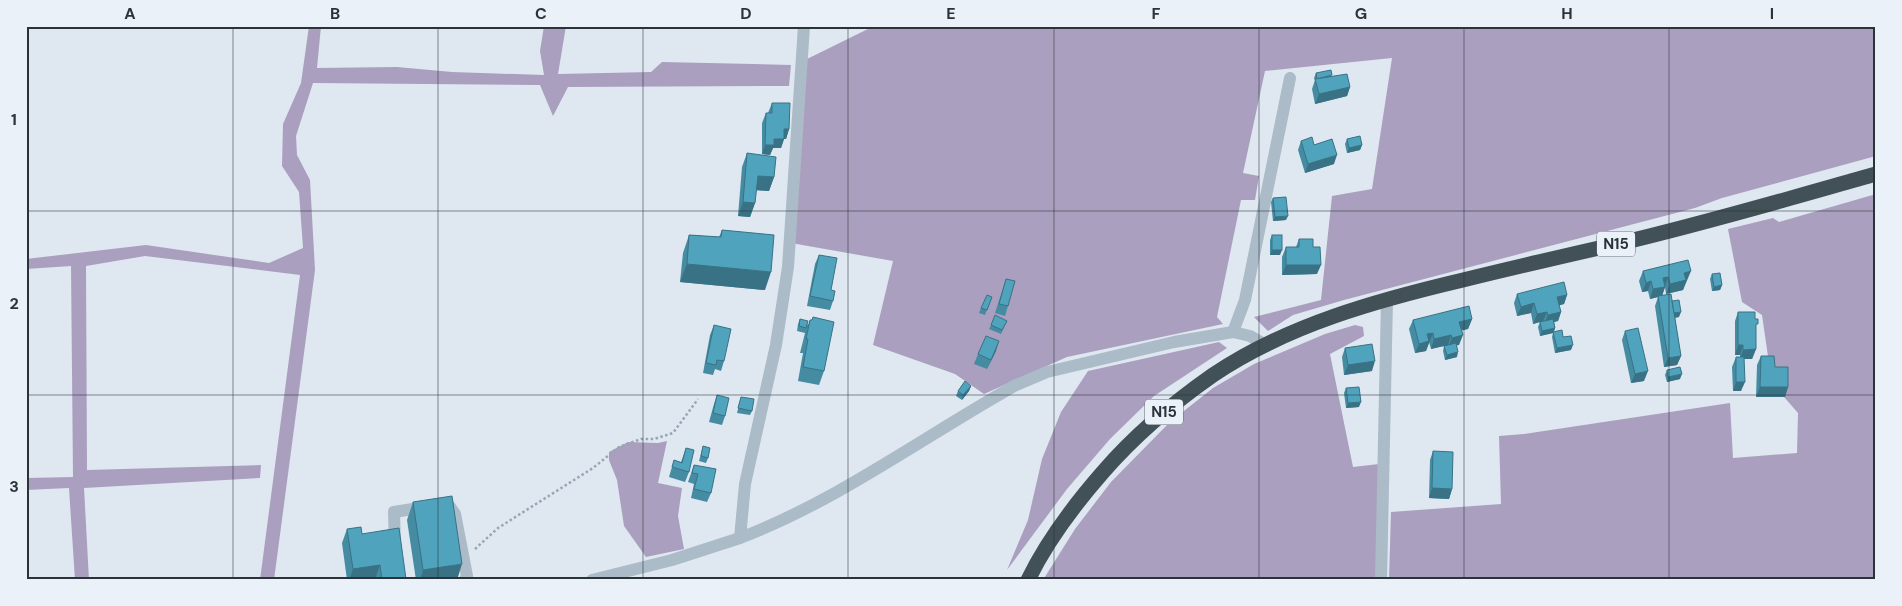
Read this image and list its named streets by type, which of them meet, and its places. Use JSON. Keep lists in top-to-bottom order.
{
  "streets": {
    "highway": ["N15"]
  },
  "grid": {
    "columns": [
      "A",
      "B",
      "C",
      "D",
      "E",
      "F",
      "G",
      "H",
      "I"
    ],
    "rows": ["1", "2", "3"]
  }
}
